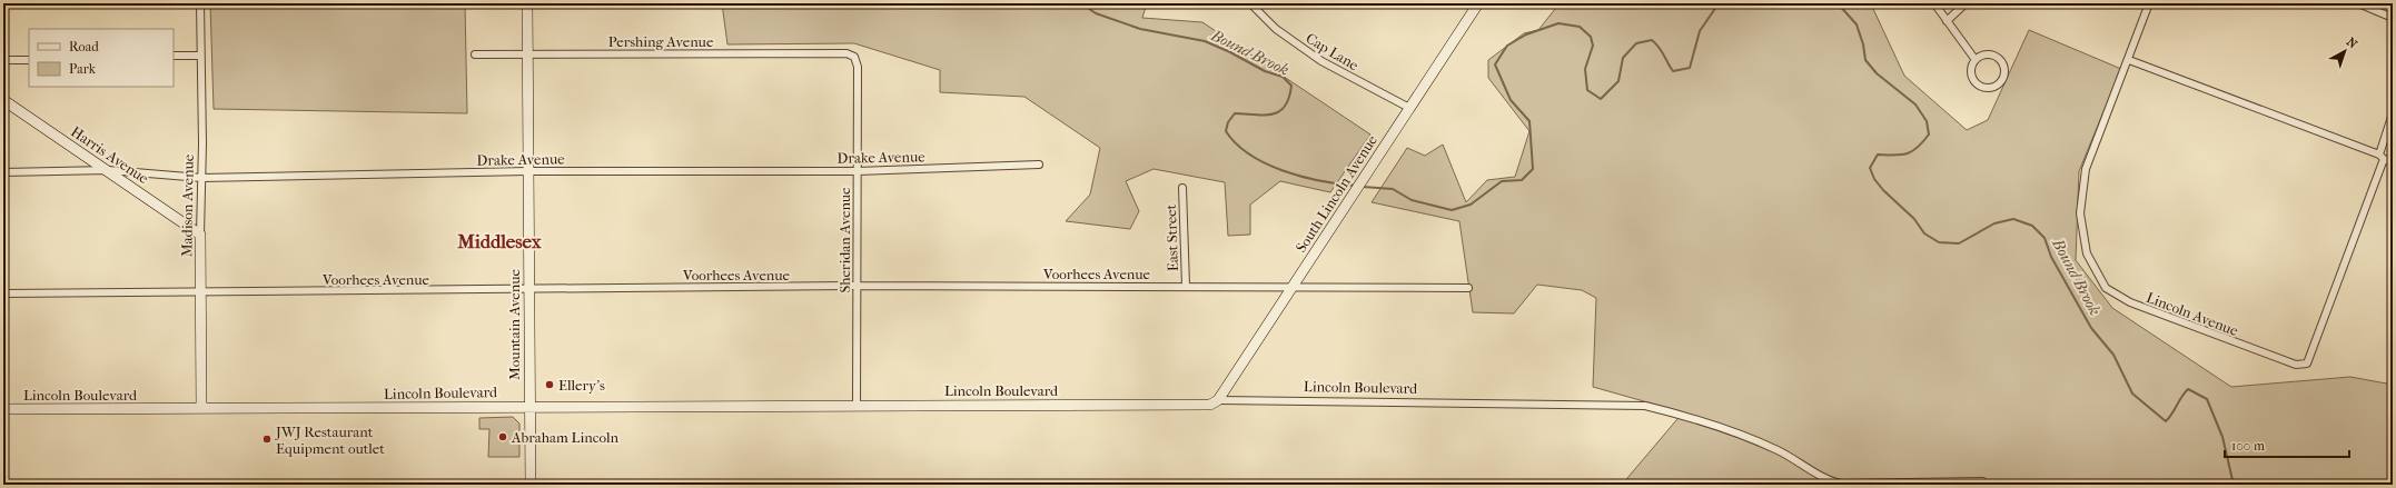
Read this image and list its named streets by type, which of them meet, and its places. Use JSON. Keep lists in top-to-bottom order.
{
  "streets": {
    "street": [
      "Pershing Avenue",
      "Cap Lane",
      "Harris Avenue",
      "Drake Avenue",
      "South Lincoln Avenue",
      "Madison Avenue",
      "East Street",
      "Sheridan Avenue",
      "Voorhees Avenue",
      "Lincoln Avenue",
      "Mountain Avenue",
      "Lincoln Boulevard"
    ]
  },
  "crossings": [
    ["Pershing Avenue", "Sheridan Avenue"],
    ["Pershing Avenue", "Mountain Avenue"],
    ["Cap Lane", "South Lincoln Avenue"],
    ["Harris Avenue", "Drake Avenue"],
    ["Harris Avenue", "Madison Avenue"],
    ["Drake Avenue", "Madison Avenue"],
    ["Drake Avenue", "Sheridan Avenue"],
    ["Drake Avenue", "Mountain Avenue"],
    ["South Lincoln Avenue", "Voorhees Avenue"],
    ["South Lincoln Avenue", "Lincoln Boulevard"],
    ["Madison Avenue", "Voorhees Avenue"],
    ["Madison Avenue", "Lincoln Boulevard"],
    ["East Street", "Voorhees Avenue"],
    ["Sheridan Avenue", "Voorhees Avenue"],
    ["Sheridan Avenue", "Lincoln Boulevard"],
    ["Voorhees Avenue", "Mountain Avenue"],
    ["Mountain Avenue", "Lincoln Boulevard"]
  ],
  "districts": ["Middlesex"],
  "water": ["Bound Brook"],
  "places": ["Ellery's", "Abraham Lincoln", "JWJ Restaurant Equipment outlet"],
  "legend": ["Road", "Park"],
  "scale_bar": "100 m",
  "north": "top right"
}
